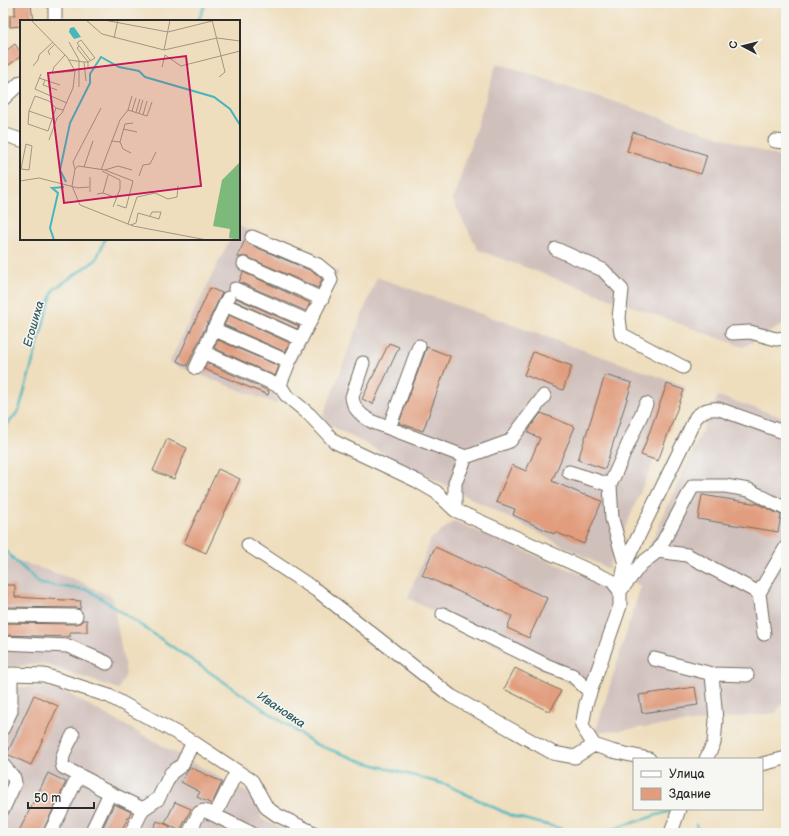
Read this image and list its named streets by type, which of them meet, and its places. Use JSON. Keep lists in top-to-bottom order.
{
  "water": ["Егошиха", "Ивановка"],
  "legend": ["Улица", "Здание"],
  "scale_bar": "50 m",
  "north": "left"
}
